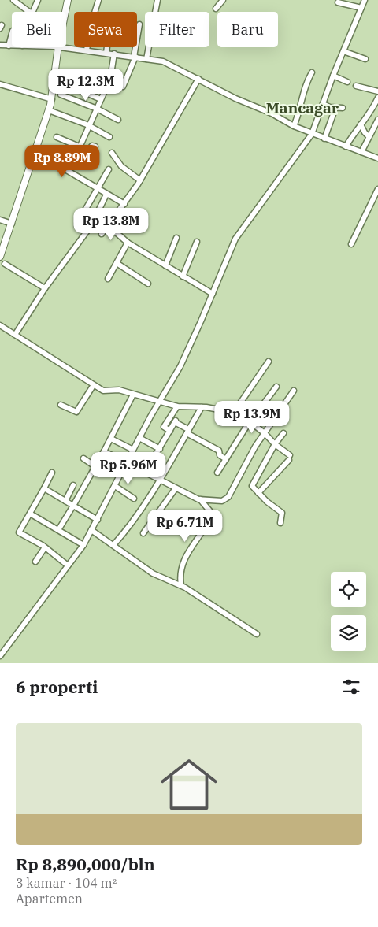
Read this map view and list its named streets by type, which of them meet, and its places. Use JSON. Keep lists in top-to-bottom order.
{
  "districts": ["Mancagar"],
  "page": {
    "chip": [
      "Beli",
      "Sewa",
      "Filter",
      "Baru"
    ],
    "price": [
      "Rp 12.3M",
      "Rp 8.89M",
      "Rp 13.8M",
      "Rp 13.9M",
      "Rp 5.96M",
      "Rp 6.71M"
    ],
    "heading": "6 properti",
    "list": [
      {
        "name": "Rp 8,890,000/bln",
        "note": "3 kamar · 104 m² · Apartemen"
      }
    ]
  }
}
